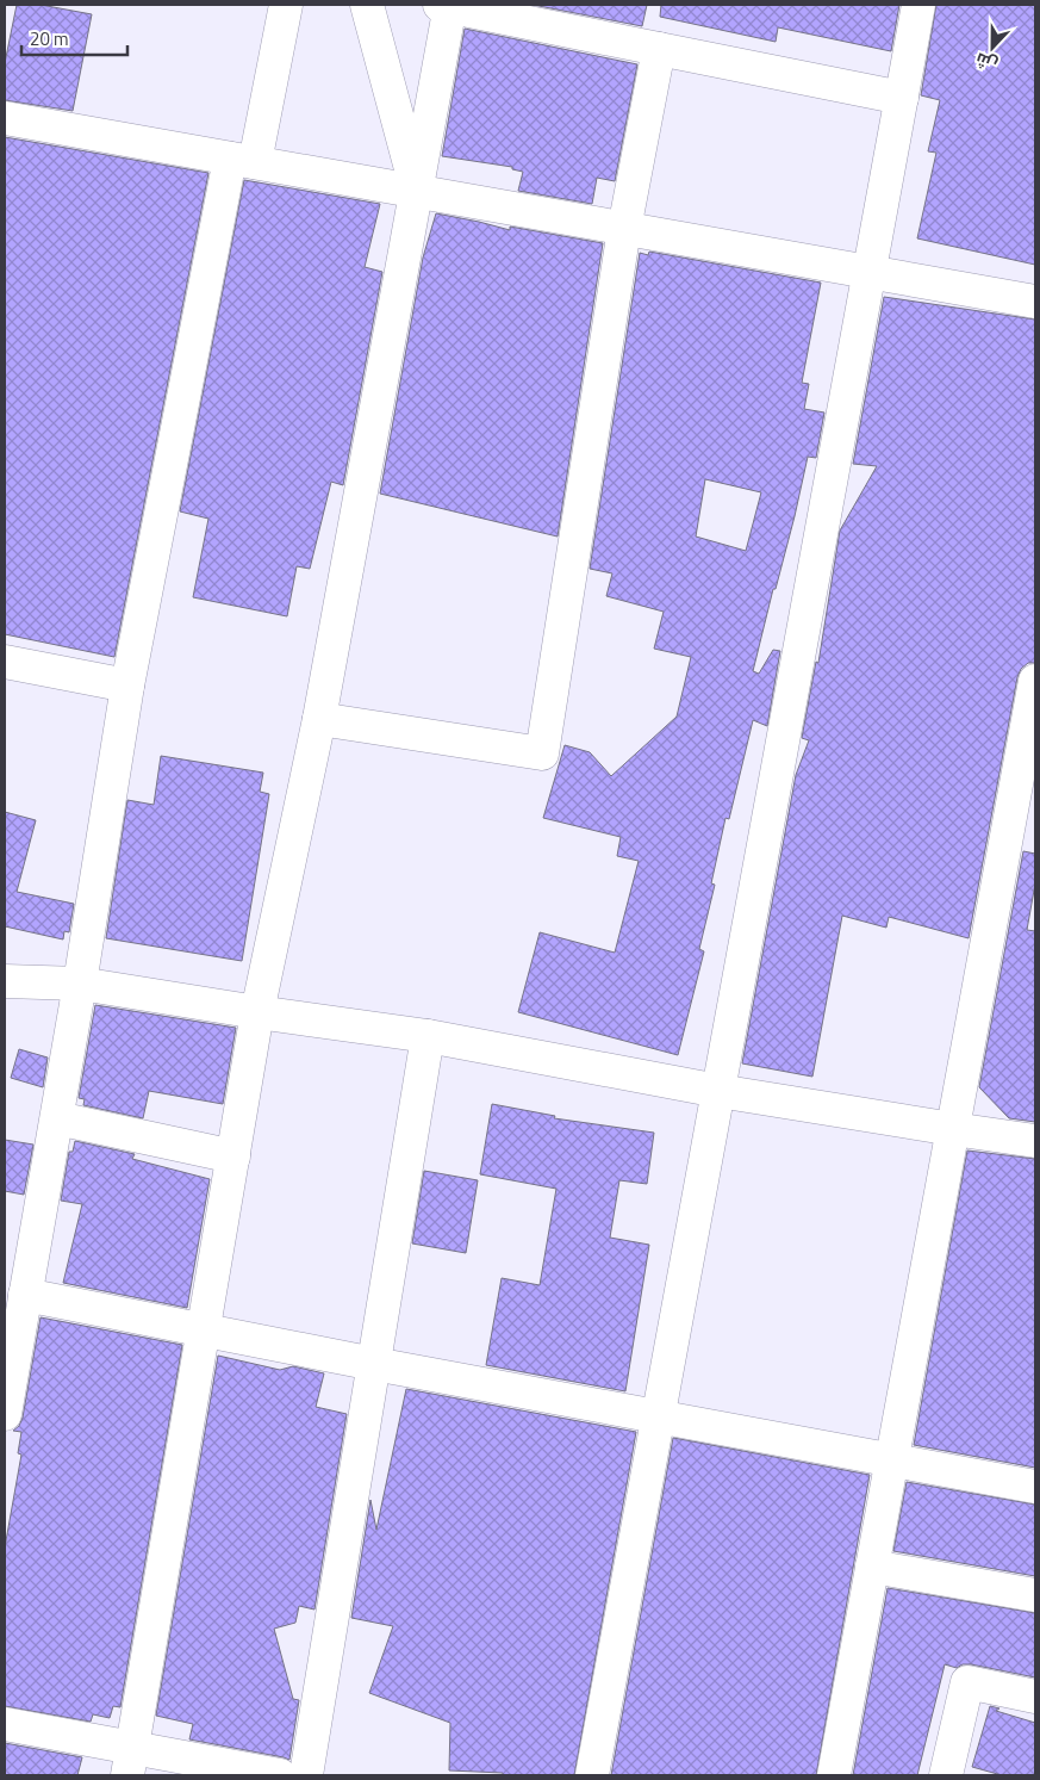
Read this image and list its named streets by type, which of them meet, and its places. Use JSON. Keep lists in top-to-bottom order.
{
  "scale_bar": "20 m",
  "north": "bottom"
}
